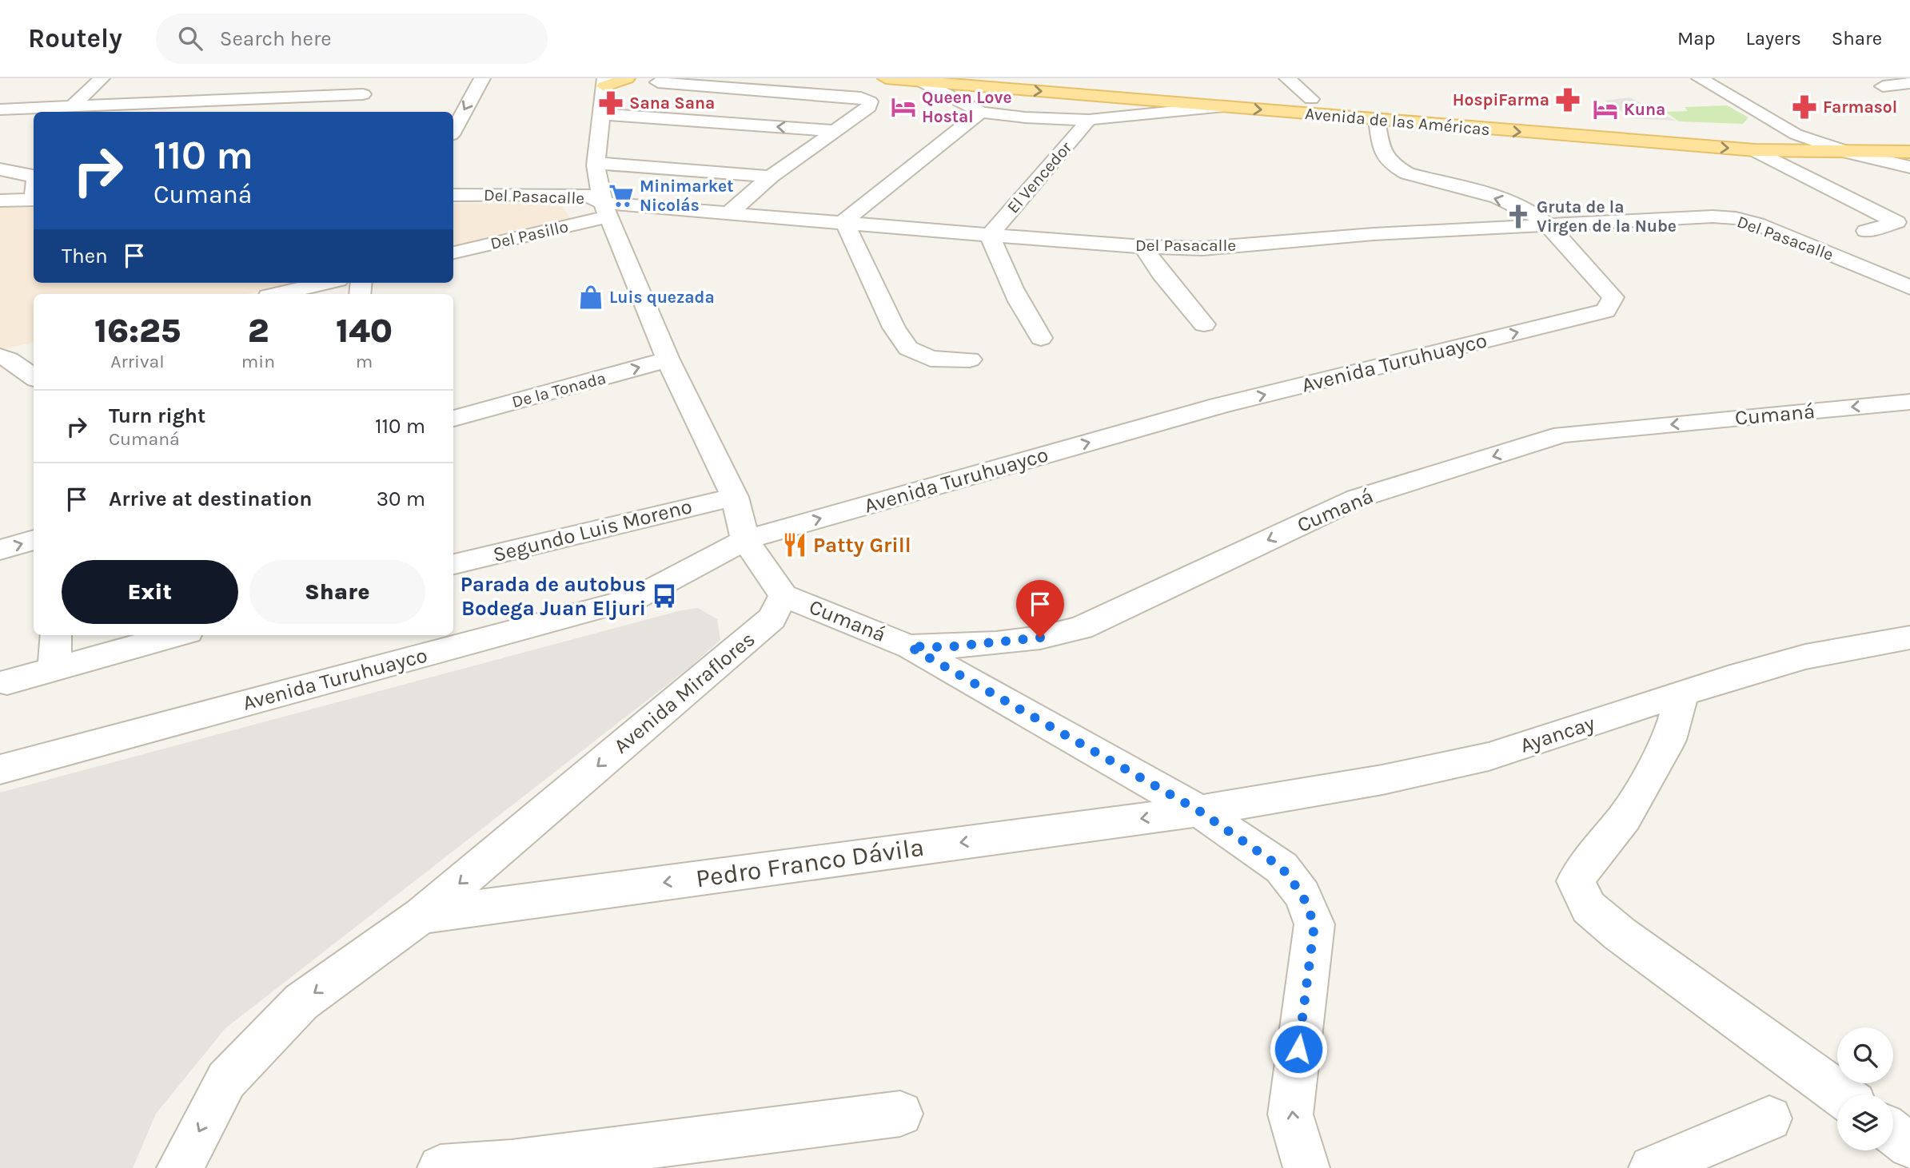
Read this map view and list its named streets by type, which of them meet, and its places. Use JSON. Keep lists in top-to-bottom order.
{
  "streets": {
    "main road": ["Avenida de las Américas"],
    "street": [
      "El Vencedor",
      "Del Pasacalle",
      "Del Pasillo",
      "Avenida Turuhuayco",
      "De la Tonada",
      "Cumaná",
      "Segundo Luis Moreno",
      "Avenida Miraflores",
      "Ayancay",
      "Pedro Franco Dávila"
    ]
  },
  "crossings": [
    ["Avenida de las Américas", "Avenida Turuhuayco"],
    ["El Vencedor", "Del Pasacalle"],
    ["Del Pasacalle", "Del Pasillo"],
    ["Del Pasacalle", "Avenida Turuhuayco"],
    ["Cumaná", "Avenida Miraflores"],
    ["Avenida Miraflores", "Pedro Franco Dávila"],
    ["Ayancay", "Pedro Franco Dávila"]
  ],
  "one_way": ["De la Tonada", "Cumaná", "Avenida Miraflores"],
  "places": {
    "pharmacy": ["HospiFarma", "Sana Sana", "Farmasol"],
    "hotel": ["Queen Love Hostal", "Kuna"],
    "supermarket": ["Minimarket Nicolás"],
    "church": ["Gruta de la Virgen de la Nube"],
    "shop": ["Luis quezada"],
    "restaurant": ["Patty Grill"],
    "bus stop": ["Parada de autobus Bodega Juan Eljuri"]
  },
  "page": {
    "header": "Routely",
    "search": "Search here",
    "nav": ["Map", "Layers", "Share"],
    "turn": ["110 m", "Cumaná"],
    "then": "Then",
    "eta": [
      "16:25",
      "Arrival",
      "2",
      "min",
      "140",
      "m"
    ],
    "list": [
      {
        "name": "Turn right",
        "note": "Cumaná",
        "value": "110 m"
      },
      {
        "name": "Arrive at destination",
        "value": "30 m"
      }
    ],
    "buttons": ["Exit", "Share"]
  }
}
